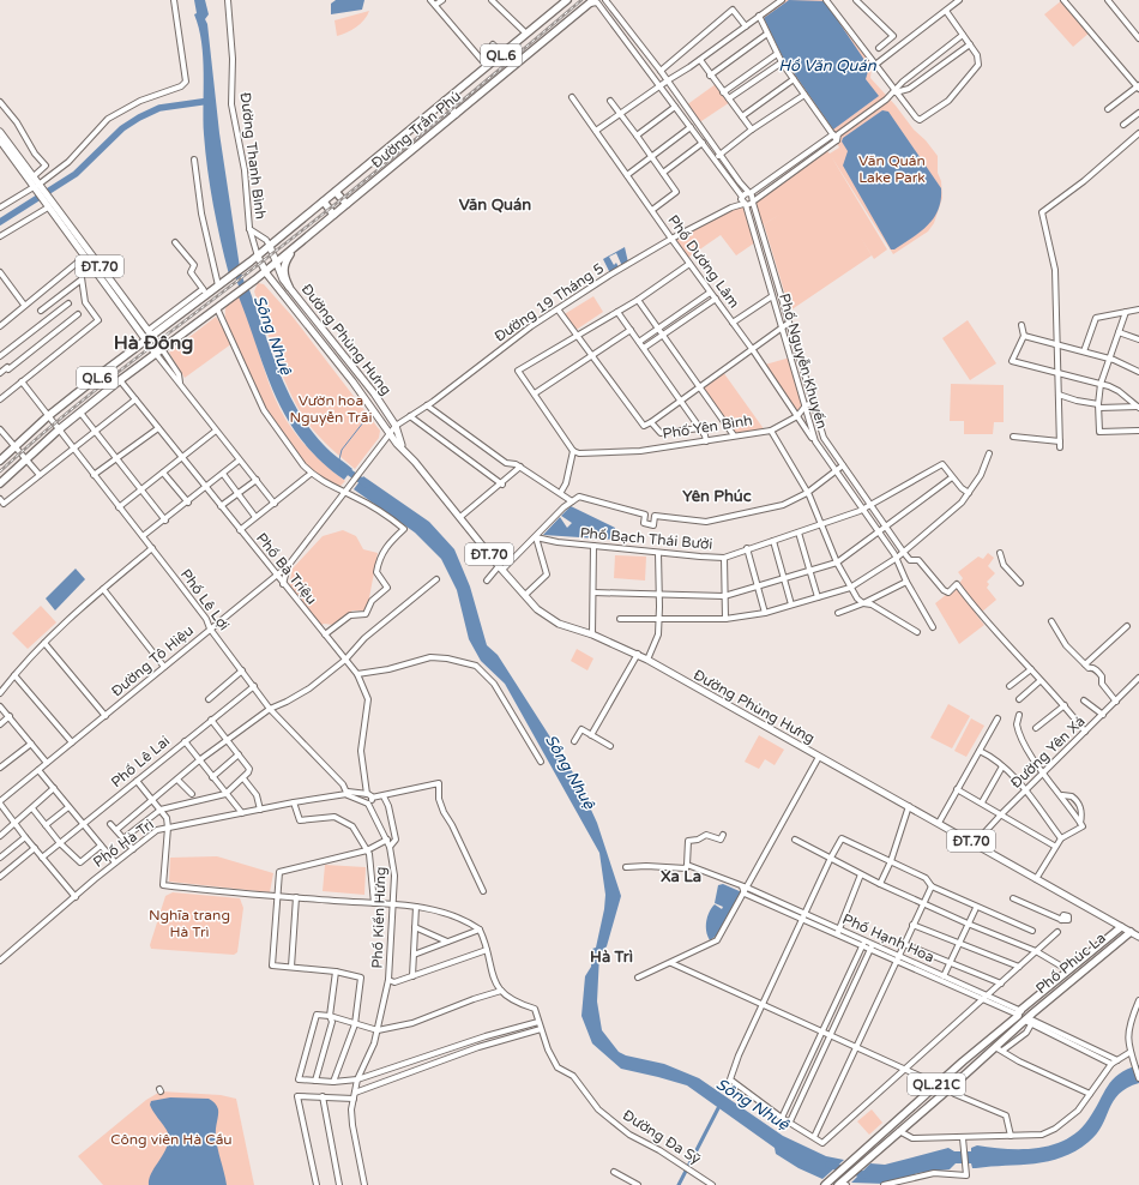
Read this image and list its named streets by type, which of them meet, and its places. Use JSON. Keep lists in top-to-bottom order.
{
  "streets": {
    "highway": [
      "QL.6",
      "Đường Trần Phú",
      "Phố Phúc La",
      "QL.21C"
    ],
    "main road": ["ĐT.70", "Đường Phùng Hưng"],
    "street": [
      "Đường Thanh Bình",
      "Phố Dương Lâm",
      "Đường 19 Tháng 5",
      "Phố Nguyễn Khuyến",
      "Phố Yên Bình",
      "Phố Bạch Thái Bưởi",
      "Phố Bà Triệu",
      "Phố Lê Lợi",
      "Đường Tô Hiệu",
      "Đường Yên Xá",
      "Phố Lê Lai",
      "Phố Hà Trì",
      "Phố Kiến Hưng",
      "Phố Hạnh Hoa",
      "Đường Đa Sỹ"
    ]
  },
  "crossings": [
    ["QL.6", "Đường Trần Phú"],
    ["QL.6", "ĐT.70"],
    ["QL.6", "Phố Bà Triệu"],
    ["QL.6", "Phố Lê Lợi"],
    ["Đường Trần Phú", "Đường Thanh Bình"],
    ["Đường Trần Phú", "Đường Phùng Hưng"],
    ["Đường Thanh Bình", "Đường Phùng Hưng"],
    ["Phố Dương Lâm", "Đường 19 Tháng 5"],
    ["Phố Dương Lâm", "Phố Nguyễn Khuyến"],
    ["Đường 19 Tháng 5", "Đường Phùng Hưng"],
    ["Đường 19 Tháng 5", "Phố Nguyễn Khuyến"],
    ["Đường 19 Tháng 5", "Đường Tô Hiệu"],
    ["Đường Phùng Hưng", "Đường Tô Hiệu"],
    ["Đường Phùng Hưng", "Đường Yên Xá"],
    ["Đường Phùng Hưng", "Phố Phúc La"],
    ["Phố Nguyễn Khuyến", "Phố Bạch Thái Bưởi"],
    ["Phố Yên Bình", "Phố Bạch Thái Bưởi"],
    ["Phố Bà Triệu", "Đường Tô Hiệu"],
    ["Phố Lê Lợi", "Đường Tô Hiệu"],
    ["Phố Lê Lợi", "Phố Lê Lai"],
    ["Phố Lê Lợi", "Phố Hà Trì"],
    ["Phố Hạnh Hoa", "Phố Phúc La"]
  ],
  "districts": [
    "Văn Quán",
    "Hà Đông",
    "Yên Phúc",
    "Xa La",
    "Hà Trì"
  ],
  "water": ["Hồ Văn Quán", "Sông Nhuệ"],
  "parks": [
    "Văn Quán Lake Park",
    "Vườn hoa Nguyễn Trãi",
    "Nghĩa trang Hà Trì",
    "Công viên Hà Cầu"
  ]
}
